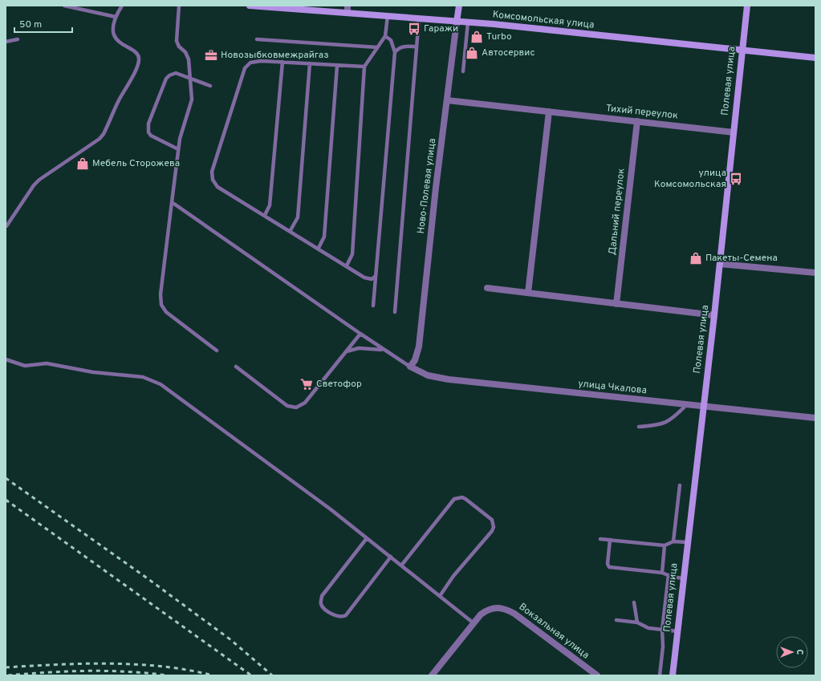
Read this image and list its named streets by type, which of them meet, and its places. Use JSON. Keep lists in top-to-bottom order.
{
  "streets": {
    "main road": ["Комсомольская улица", "Полевая улица", "Ново-Полевая улица"],
    "street": [
      "Тихий переулок",
      "Дальний переулок",
      "улица Чкалова",
      "Вокзальная улица"
    ]
  },
  "crossings": [
    ["Комсомольская улица", "Полевая улица"],
    ["Комсомольская улица", "Ново-Полевая улица"],
    ["Полевая улица", "Тихий переулок"],
    ["Полевая улица", "улица Чкалова"],
    ["Тихий переулок", "Ново-Полевая улица"],
    ["Тихий переулок", "Дальний переулок"],
    ["Ново-Полевая улица", "улица Чкалова"]
  ],
  "places": {
    "bus stop": ["Гаражи", "улица Комсомольская"],
    "shop": [
      "Turbo",
      "Автосервис",
      "Мебель Сторожева",
      "Пакеты-Семена"
    ],
    "office": ["Новозыбковмежрайгаз"],
    "supermarket": ["Светофор"]
  },
  "scale_bar": "50 m",
  "north": "right"
}
